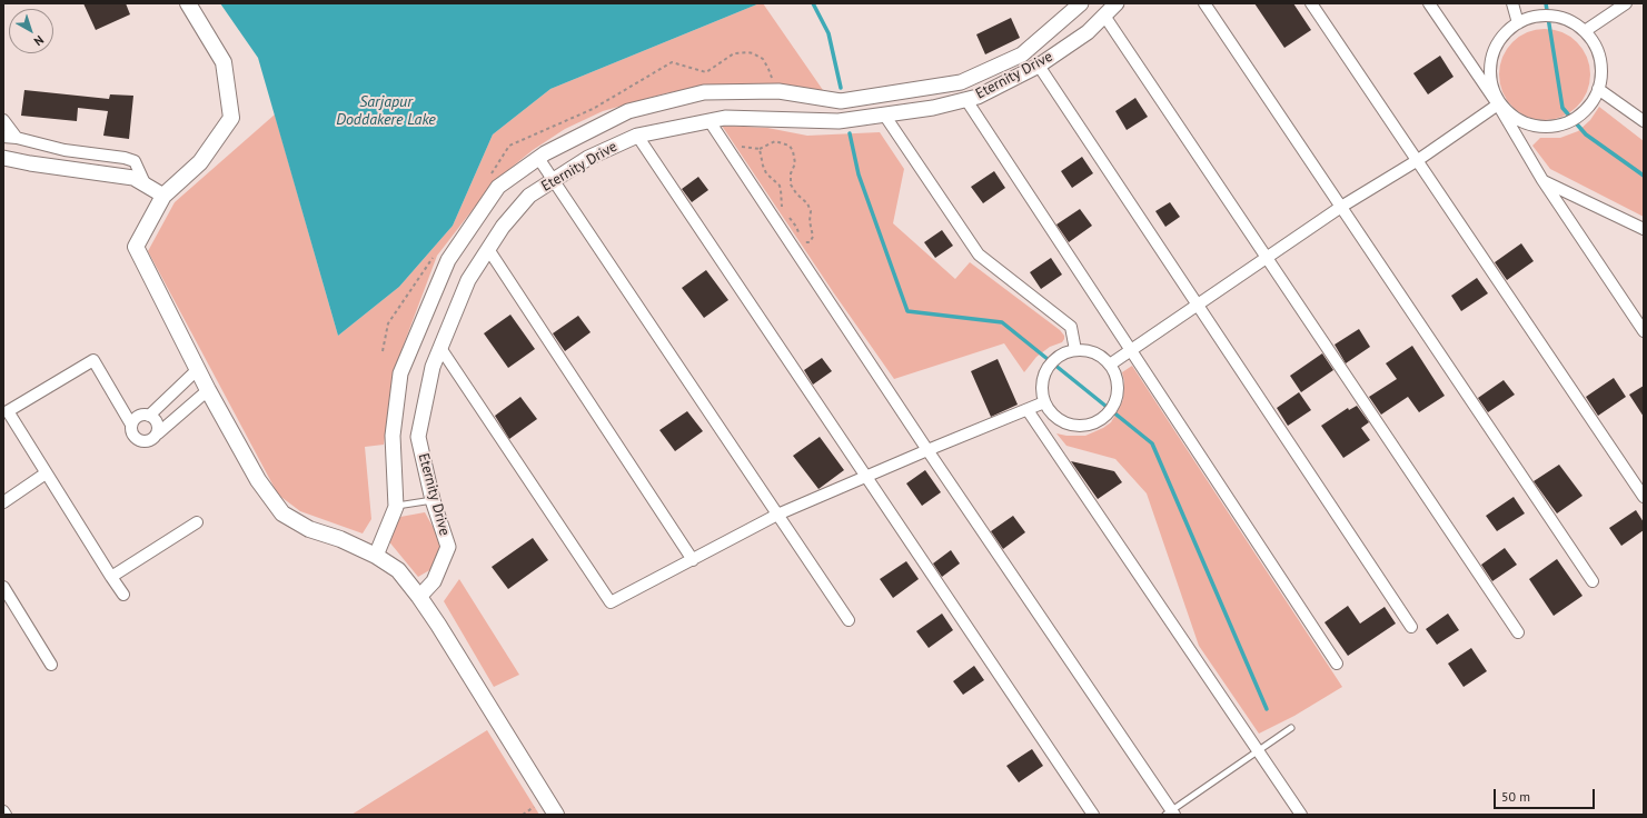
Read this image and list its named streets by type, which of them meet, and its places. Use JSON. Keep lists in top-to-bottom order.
{
  "streets": {
    "street": ["Eternity Drive"]
  },
  "water": ["Sarjapur Doddakere Lake"],
  "scale_bar": "50 m",
  "north": "bottom right"
}
